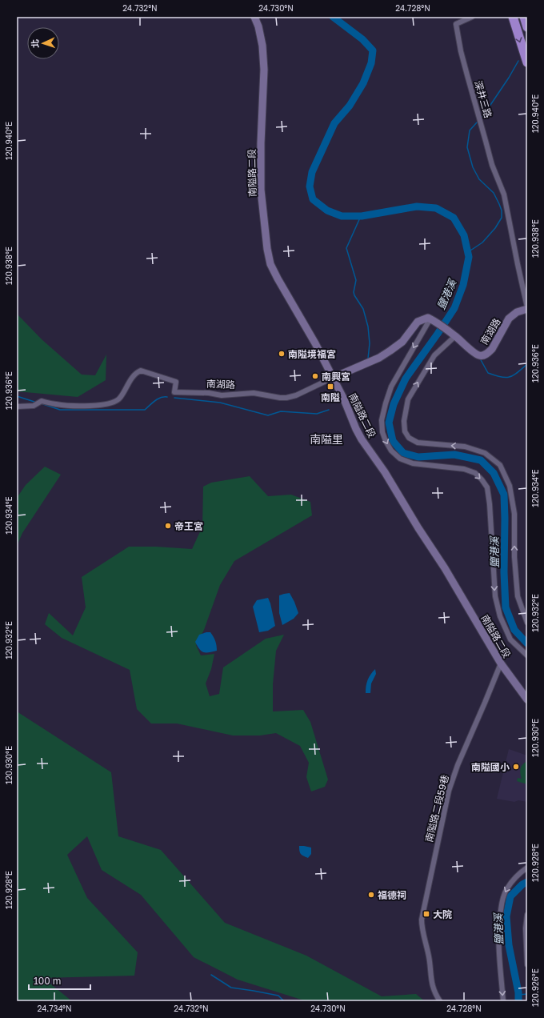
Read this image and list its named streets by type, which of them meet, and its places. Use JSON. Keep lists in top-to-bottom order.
{
  "streets": {
    "street": [
      "深井三路",
      "南隘路二段",
      "南湖路",
      "南隘路二段59巷"
    ]
  },
  "crossings": [
    ["深井三路", "南湖路"],
    ["南隘路二段", "南湖路"],
    ["南隘路二段", "南隘路二段59巷"]
  ],
  "districts": ["南隘里"],
  "water": ["鹽港溪"],
  "places": {
    "other": [
      "南隘境福宮",
      "南興宮",
      "帝王宮",
      "南隘國小",
      "福德祠"
    ],
    "transit": ["南隘", "大院"]
  },
  "scale_bar": "100 m",
  "north": "left",
  "coordinates": [
    "24.732°N",
    "24.730°N",
    "24.728°N",
    "120.940°E",
    "120.938°E",
    "120.936°E",
    "120.934°E",
    "120.932°E",
    "120.930°E",
    "120.928°E",
    "120.926°E",
    "24.734°N"
  ]
}
